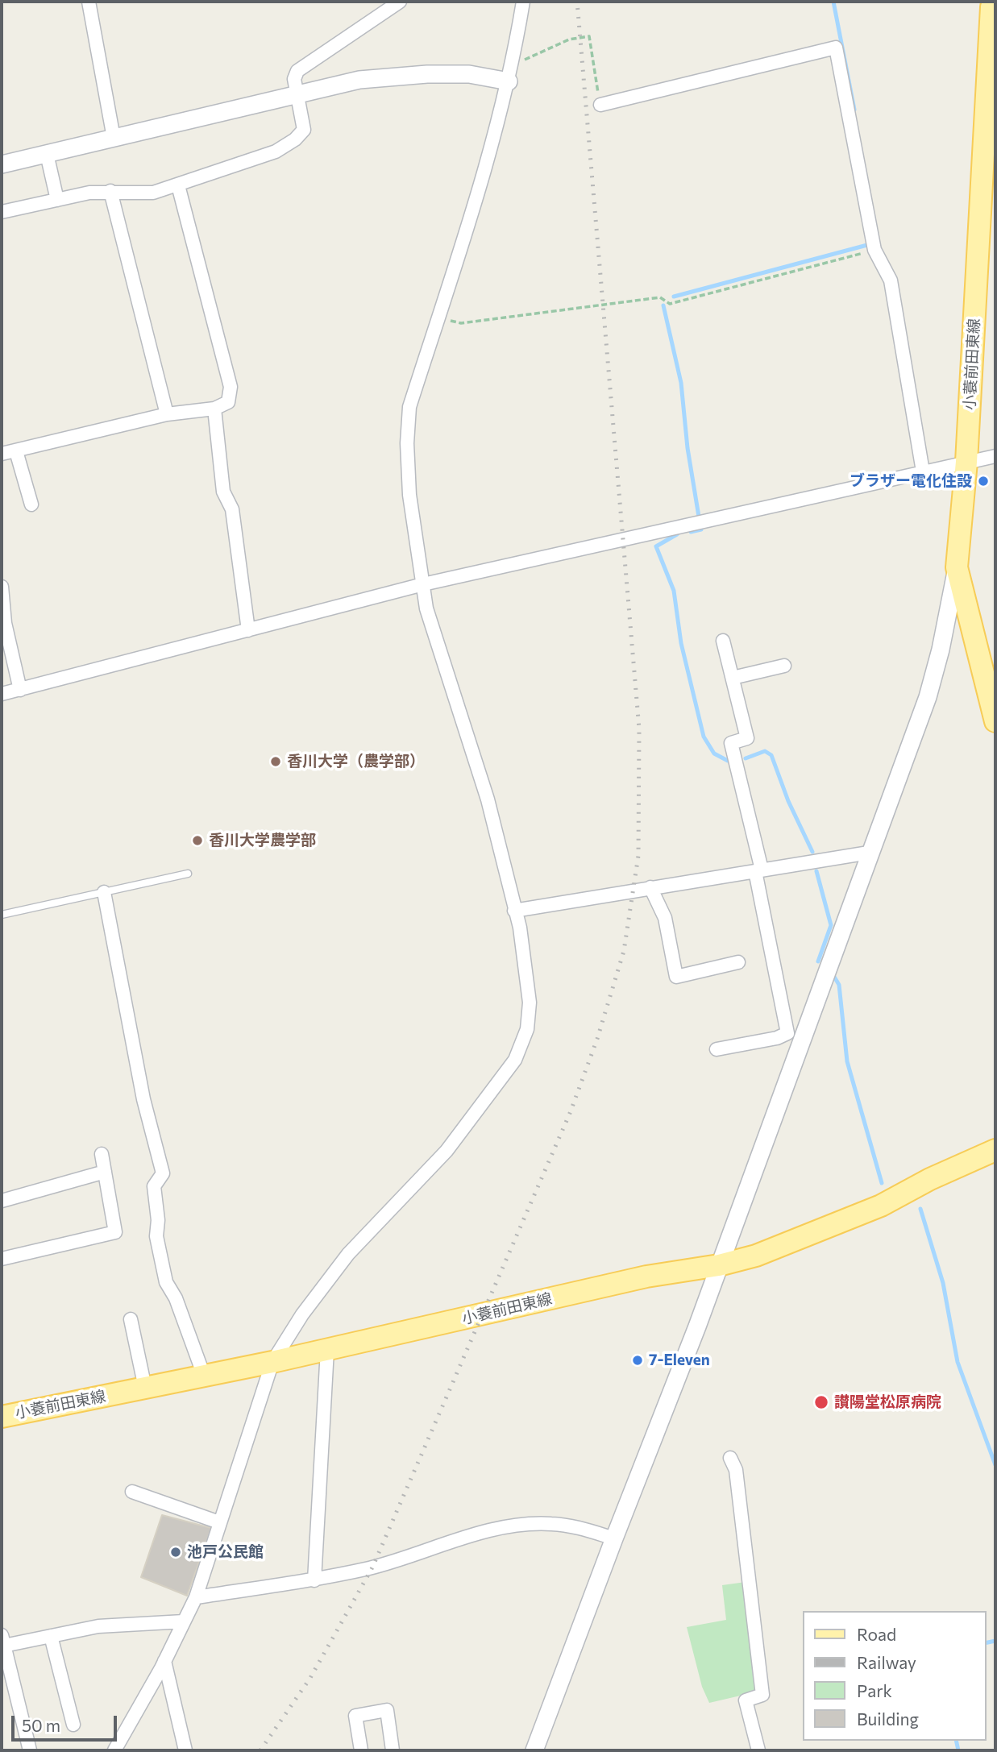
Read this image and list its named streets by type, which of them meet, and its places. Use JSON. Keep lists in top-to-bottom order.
{
  "streets": {
    "main road": ["小蓑前田東線"]
  },
  "places": [
    "ブラザー電化住設",
    "香川大学（農学部）",
    "香川大学農学部",
    "7-Eleven",
    "讃陽堂松原病院",
    "池戸公民館"
  ],
  "legend": [
    "Road",
    "Railway",
    "Park",
    "Building"
  ],
  "scale_bar": "50 m"
}
